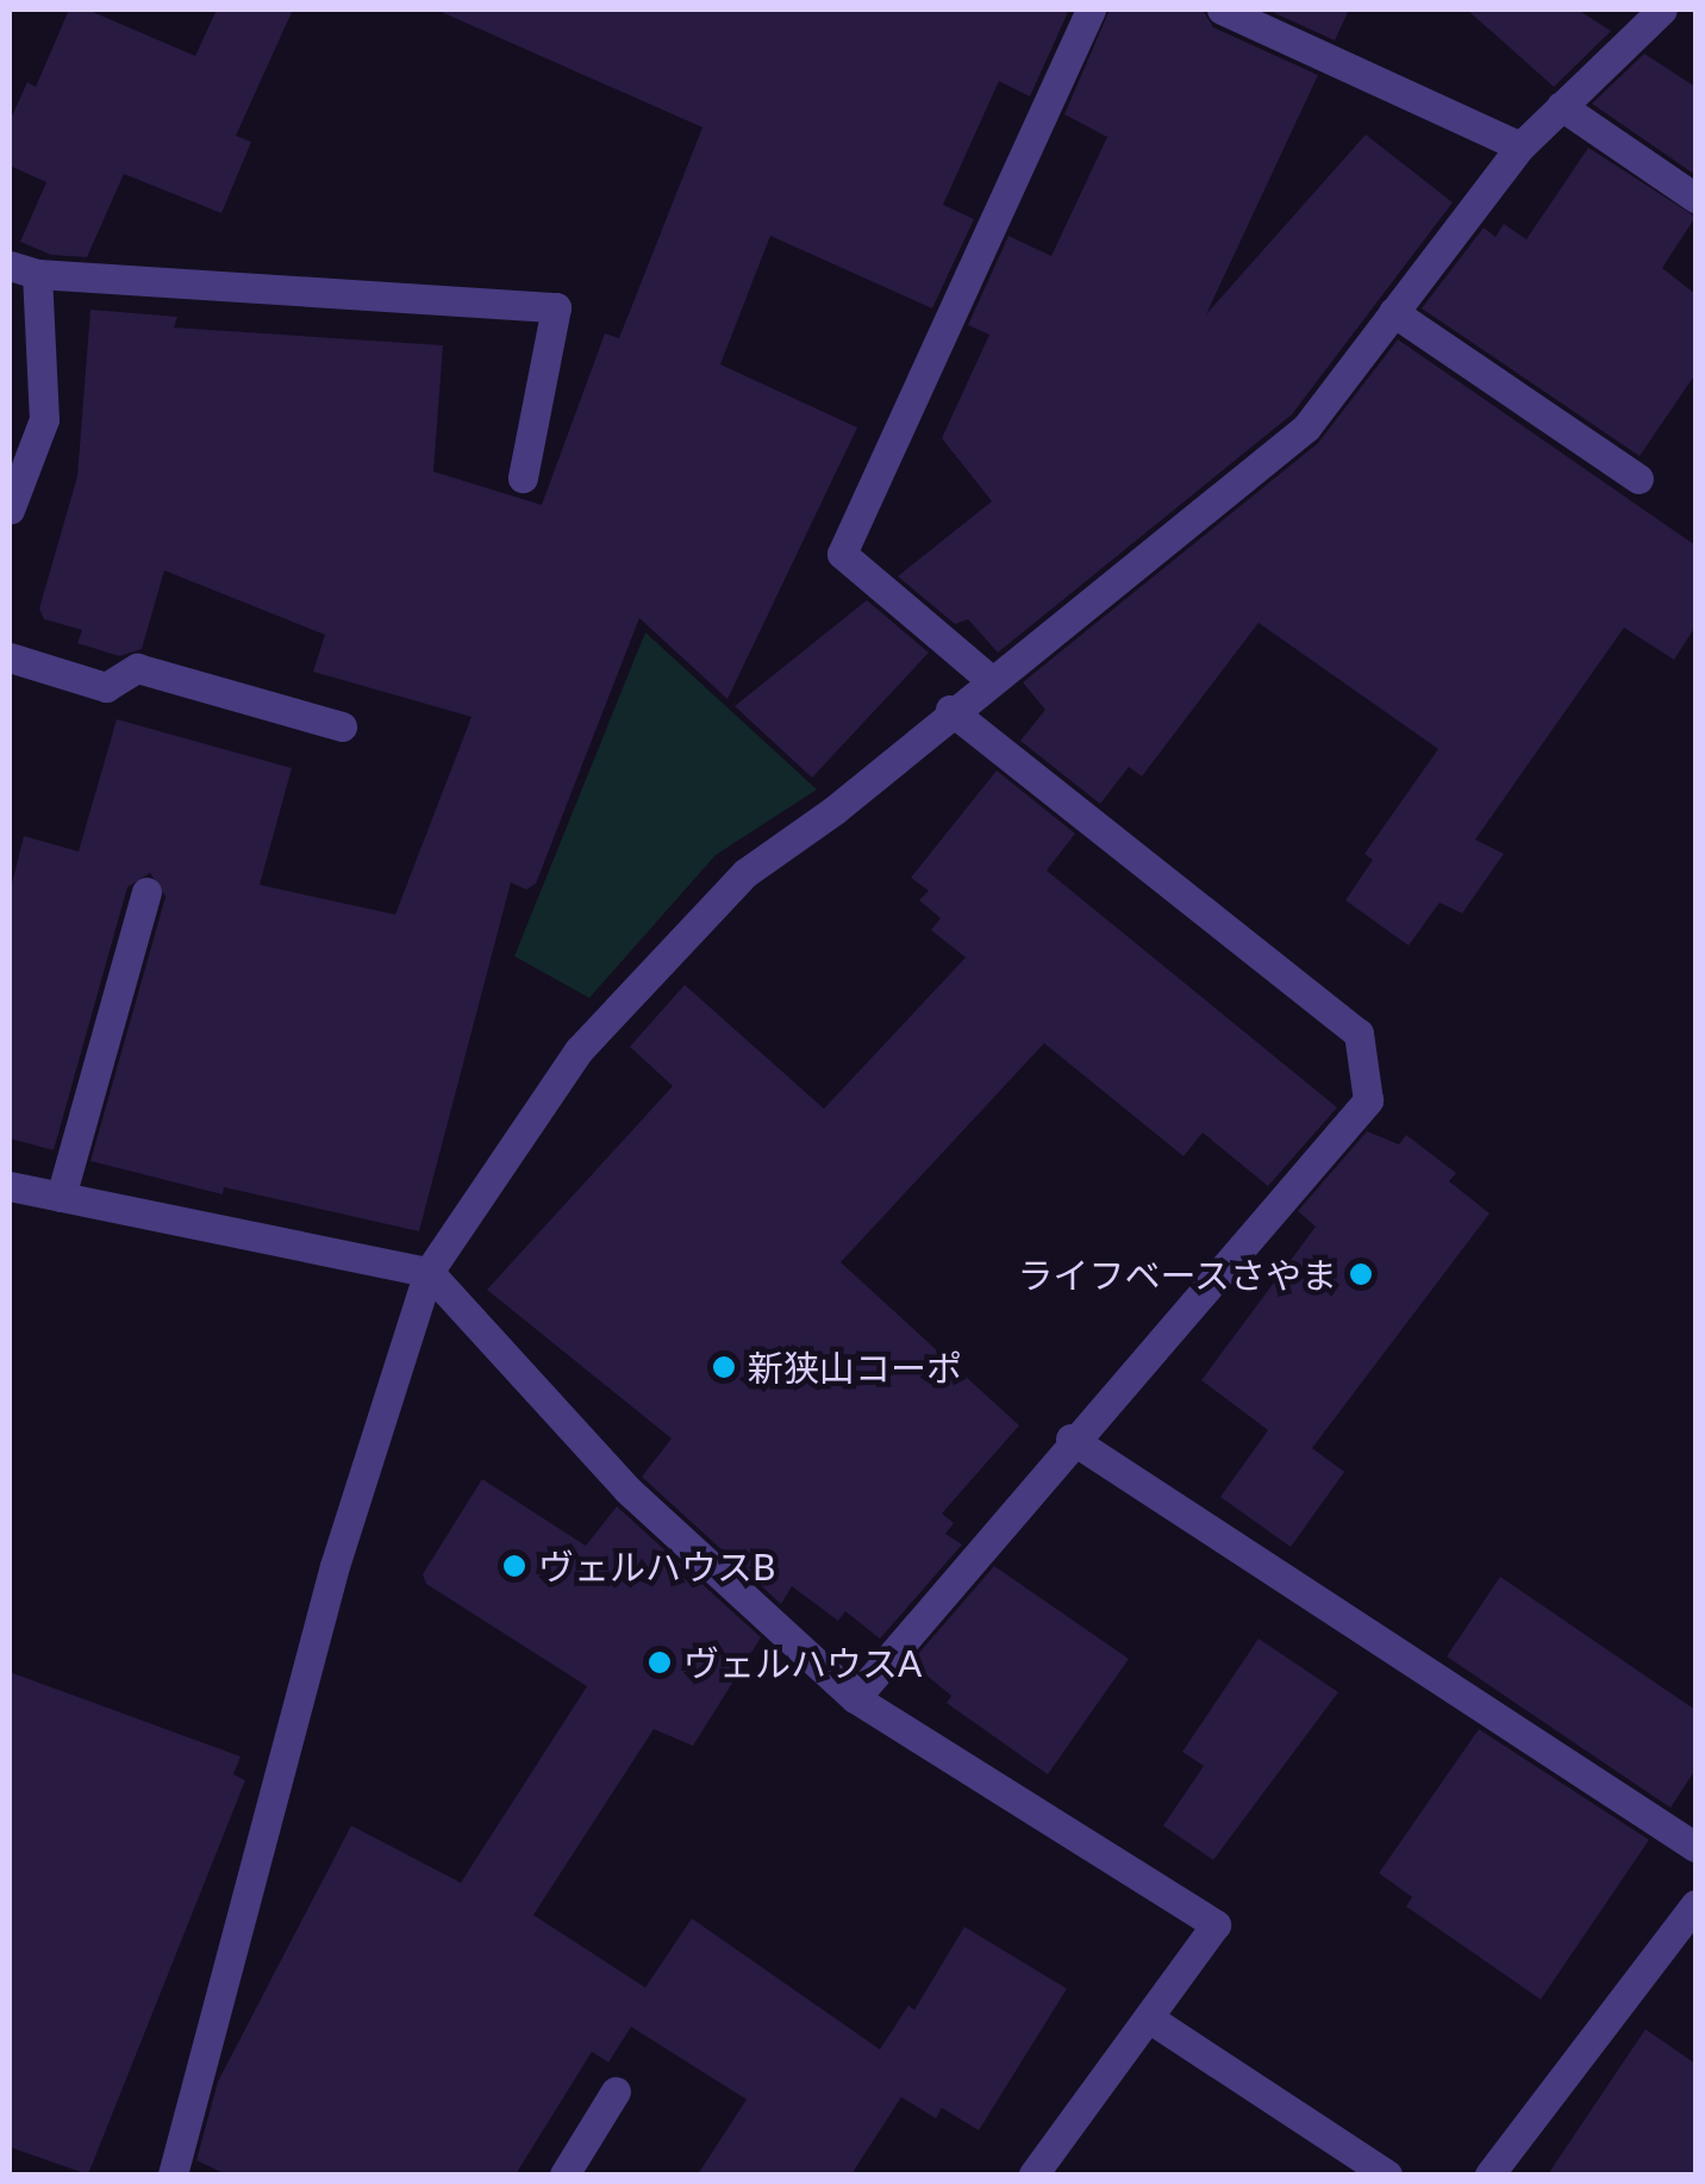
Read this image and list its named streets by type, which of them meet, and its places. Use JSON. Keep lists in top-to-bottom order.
{
  "places": [
    "ライフベースさやま",
    "新狭山コーポ",
    "ヴェルハウスB",
    "ヴェルハウスA"
  ]
}
